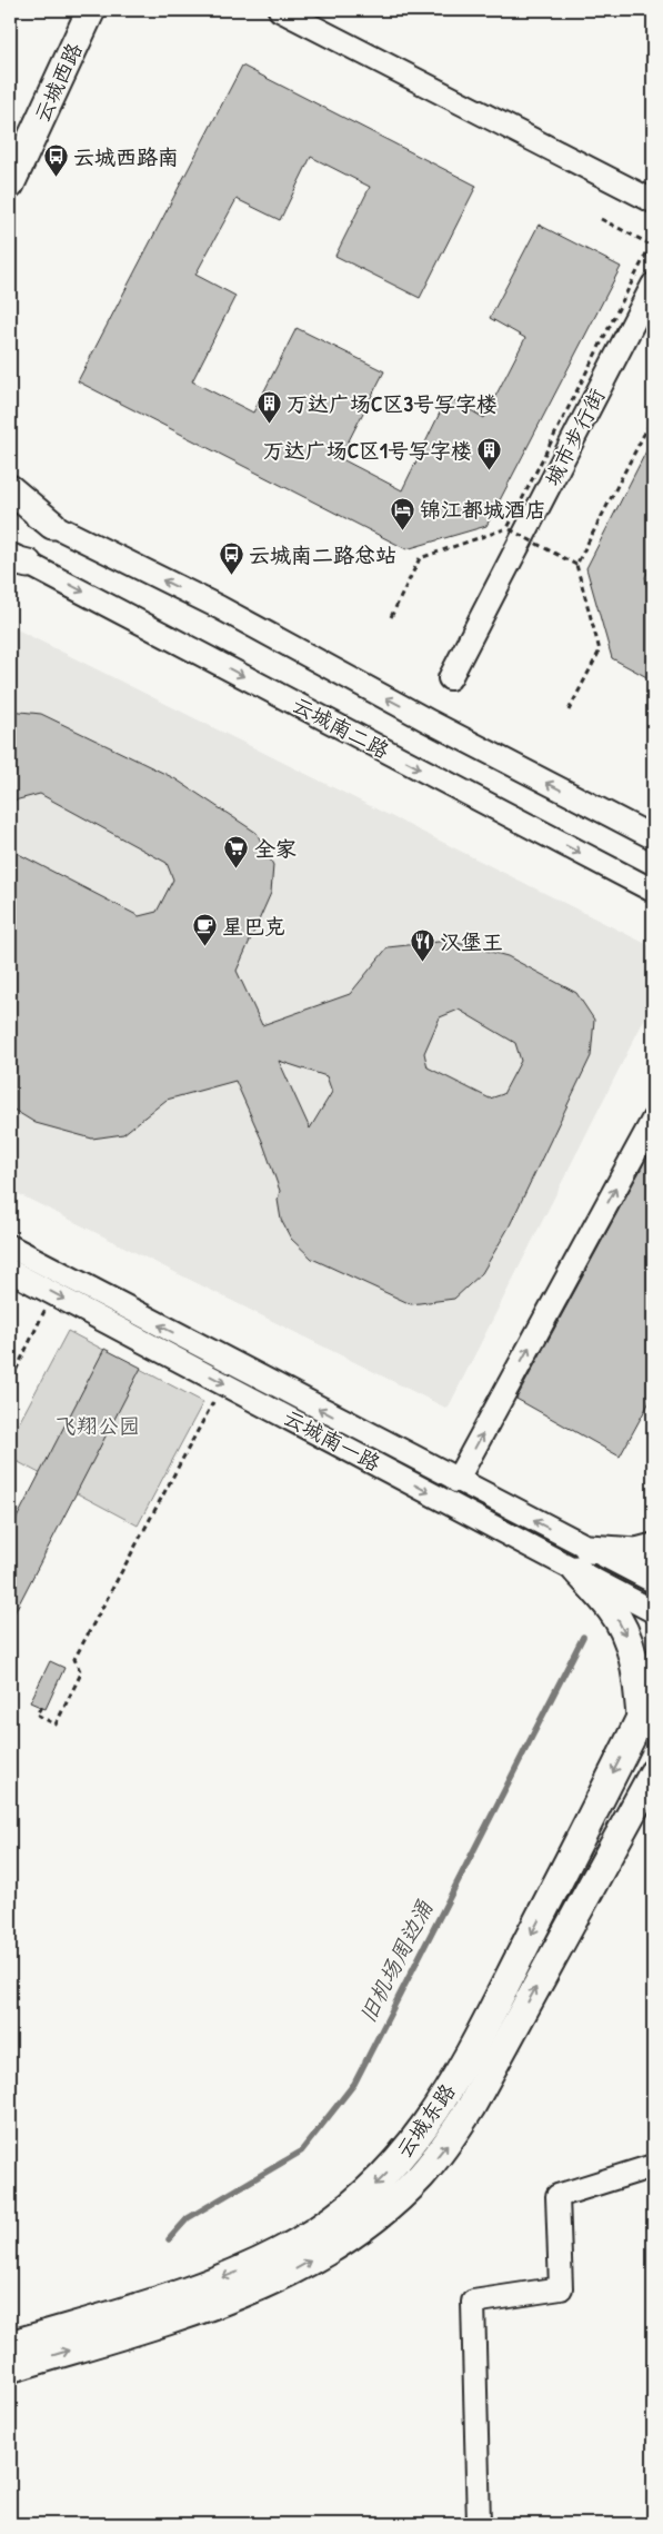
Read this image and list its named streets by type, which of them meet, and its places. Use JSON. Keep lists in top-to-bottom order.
{
  "streets": {
    "main road": ["云城西路", "云城东路"],
    "street": ["城市步行街", "云城南二路", "云城南一路"]
  },
  "water": ["旧机场周边涌"],
  "parks": ["飞翔公园"],
  "places": {
    "bus stop": ["云城西路南", "云城南二路总站"],
    "building": ["万达广场C区3号写字楼", "万达广场C区1号写字楼"],
    "hotel": ["锦江都城酒店"],
    "supermarket": ["全家"],
    "cafe": ["星巴克"],
    "restaurant": ["汉堡王"]
  }
}
